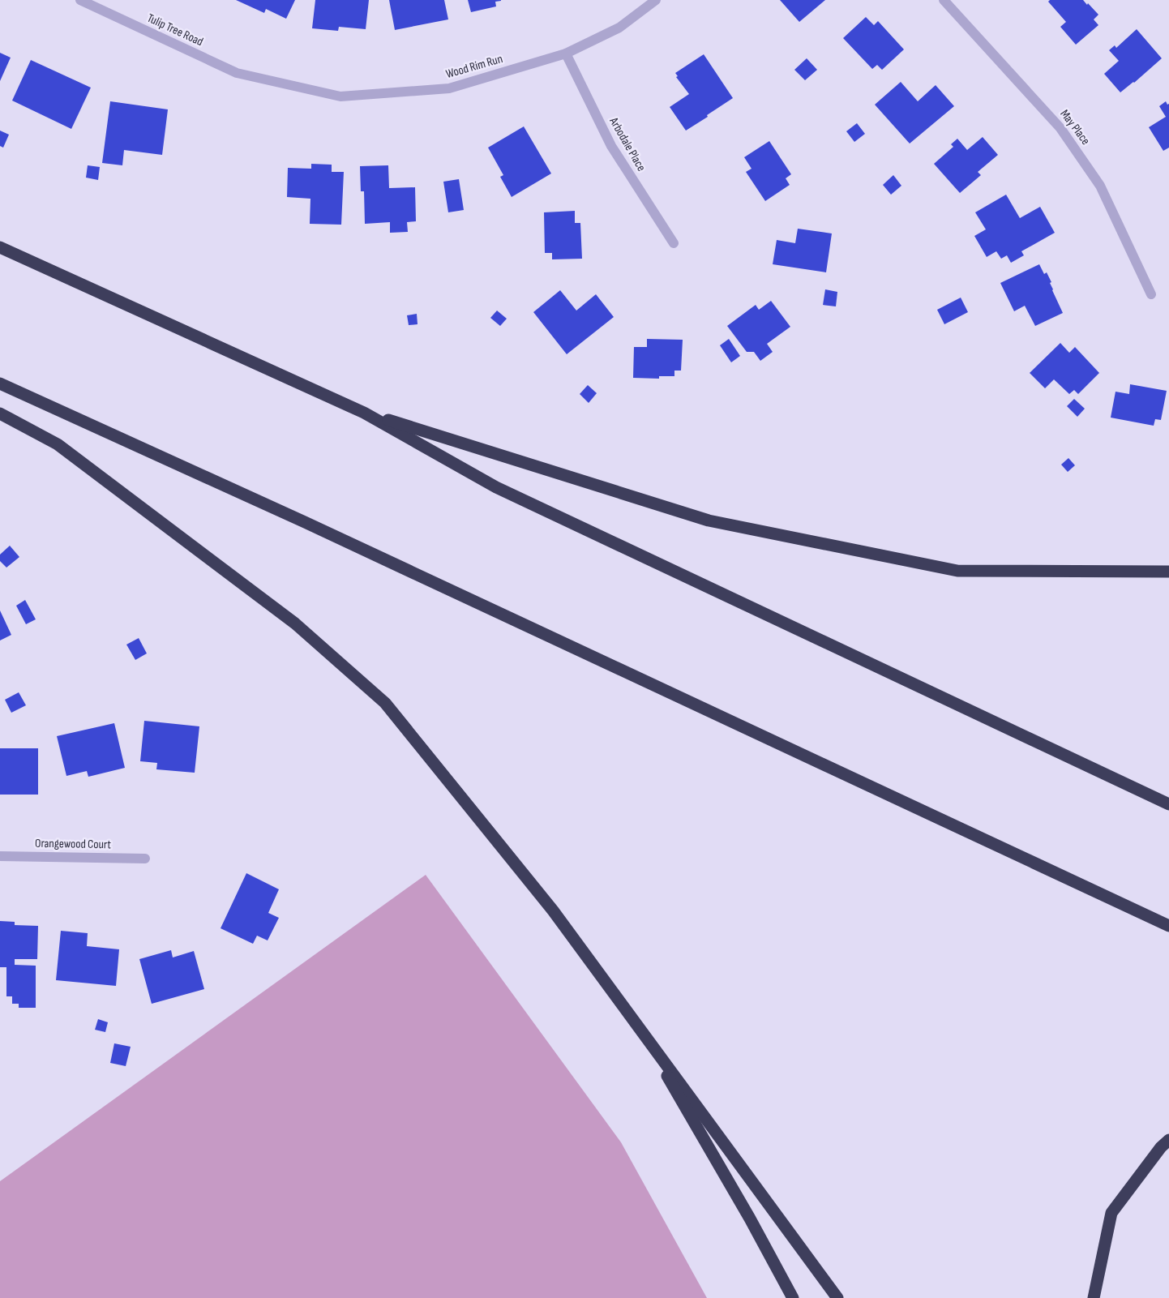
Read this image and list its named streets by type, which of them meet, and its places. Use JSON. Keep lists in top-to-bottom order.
{
  "streets": {
    "street": [
      "Tulip Tree Road",
      "Wood Rim Run",
      "May Place",
      "Arbodale Place",
      "Orangewood Court"
    ]
  },
  "crossings": [
    ["Tulip Tree Road", "Wood Rim Run"],
    ["Wood Rim Run", "Arbodale Place"]
  ]
}
